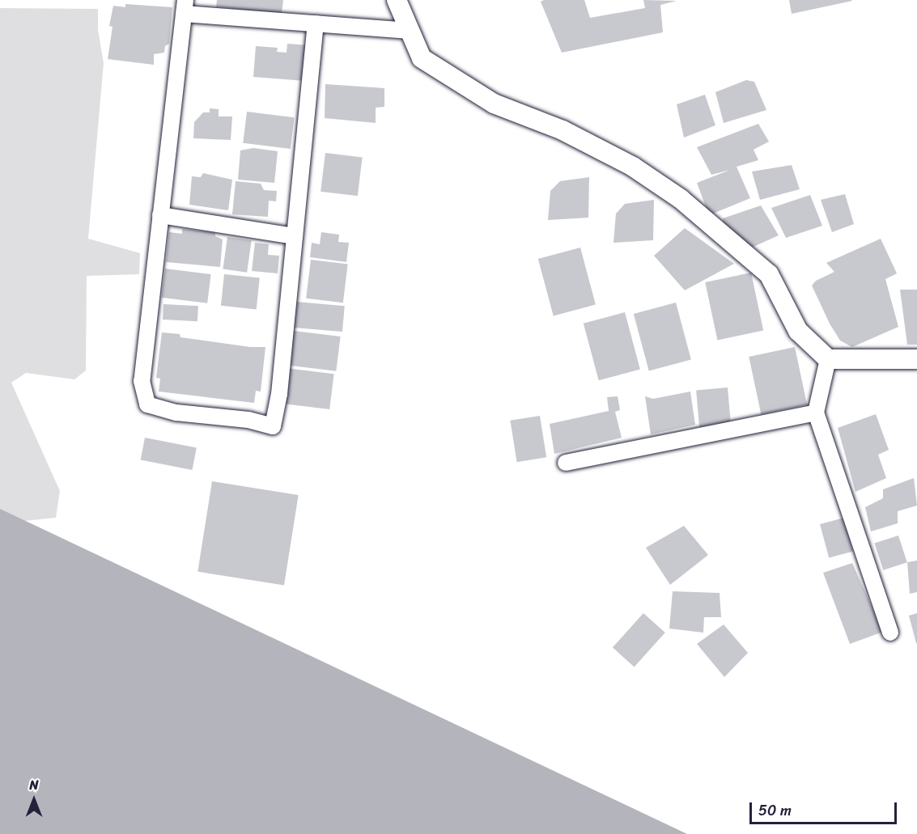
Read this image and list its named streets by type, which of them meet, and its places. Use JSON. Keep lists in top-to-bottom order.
{
  "scale_bar": "50 m",
  "north": "top"
}
